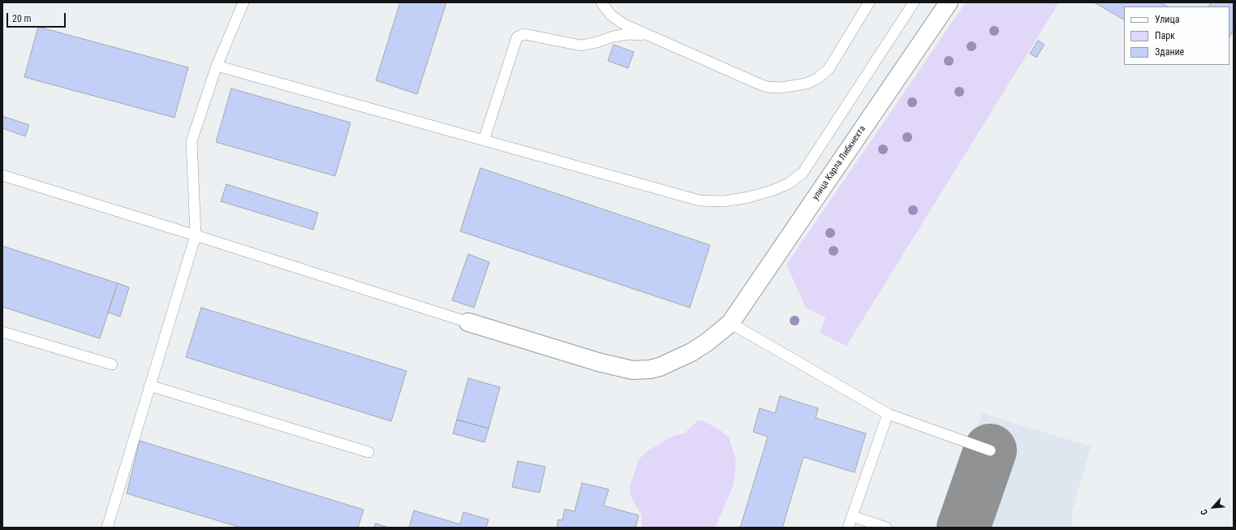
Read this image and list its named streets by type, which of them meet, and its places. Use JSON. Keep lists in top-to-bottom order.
{
  "streets": {
    "street": ["улица Карла Либкнехта"]
  },
  "legend": ["Улица", "Парк", "Здание"],
  "scale_bar": "20 m",
  "north": "bottom left"
}
